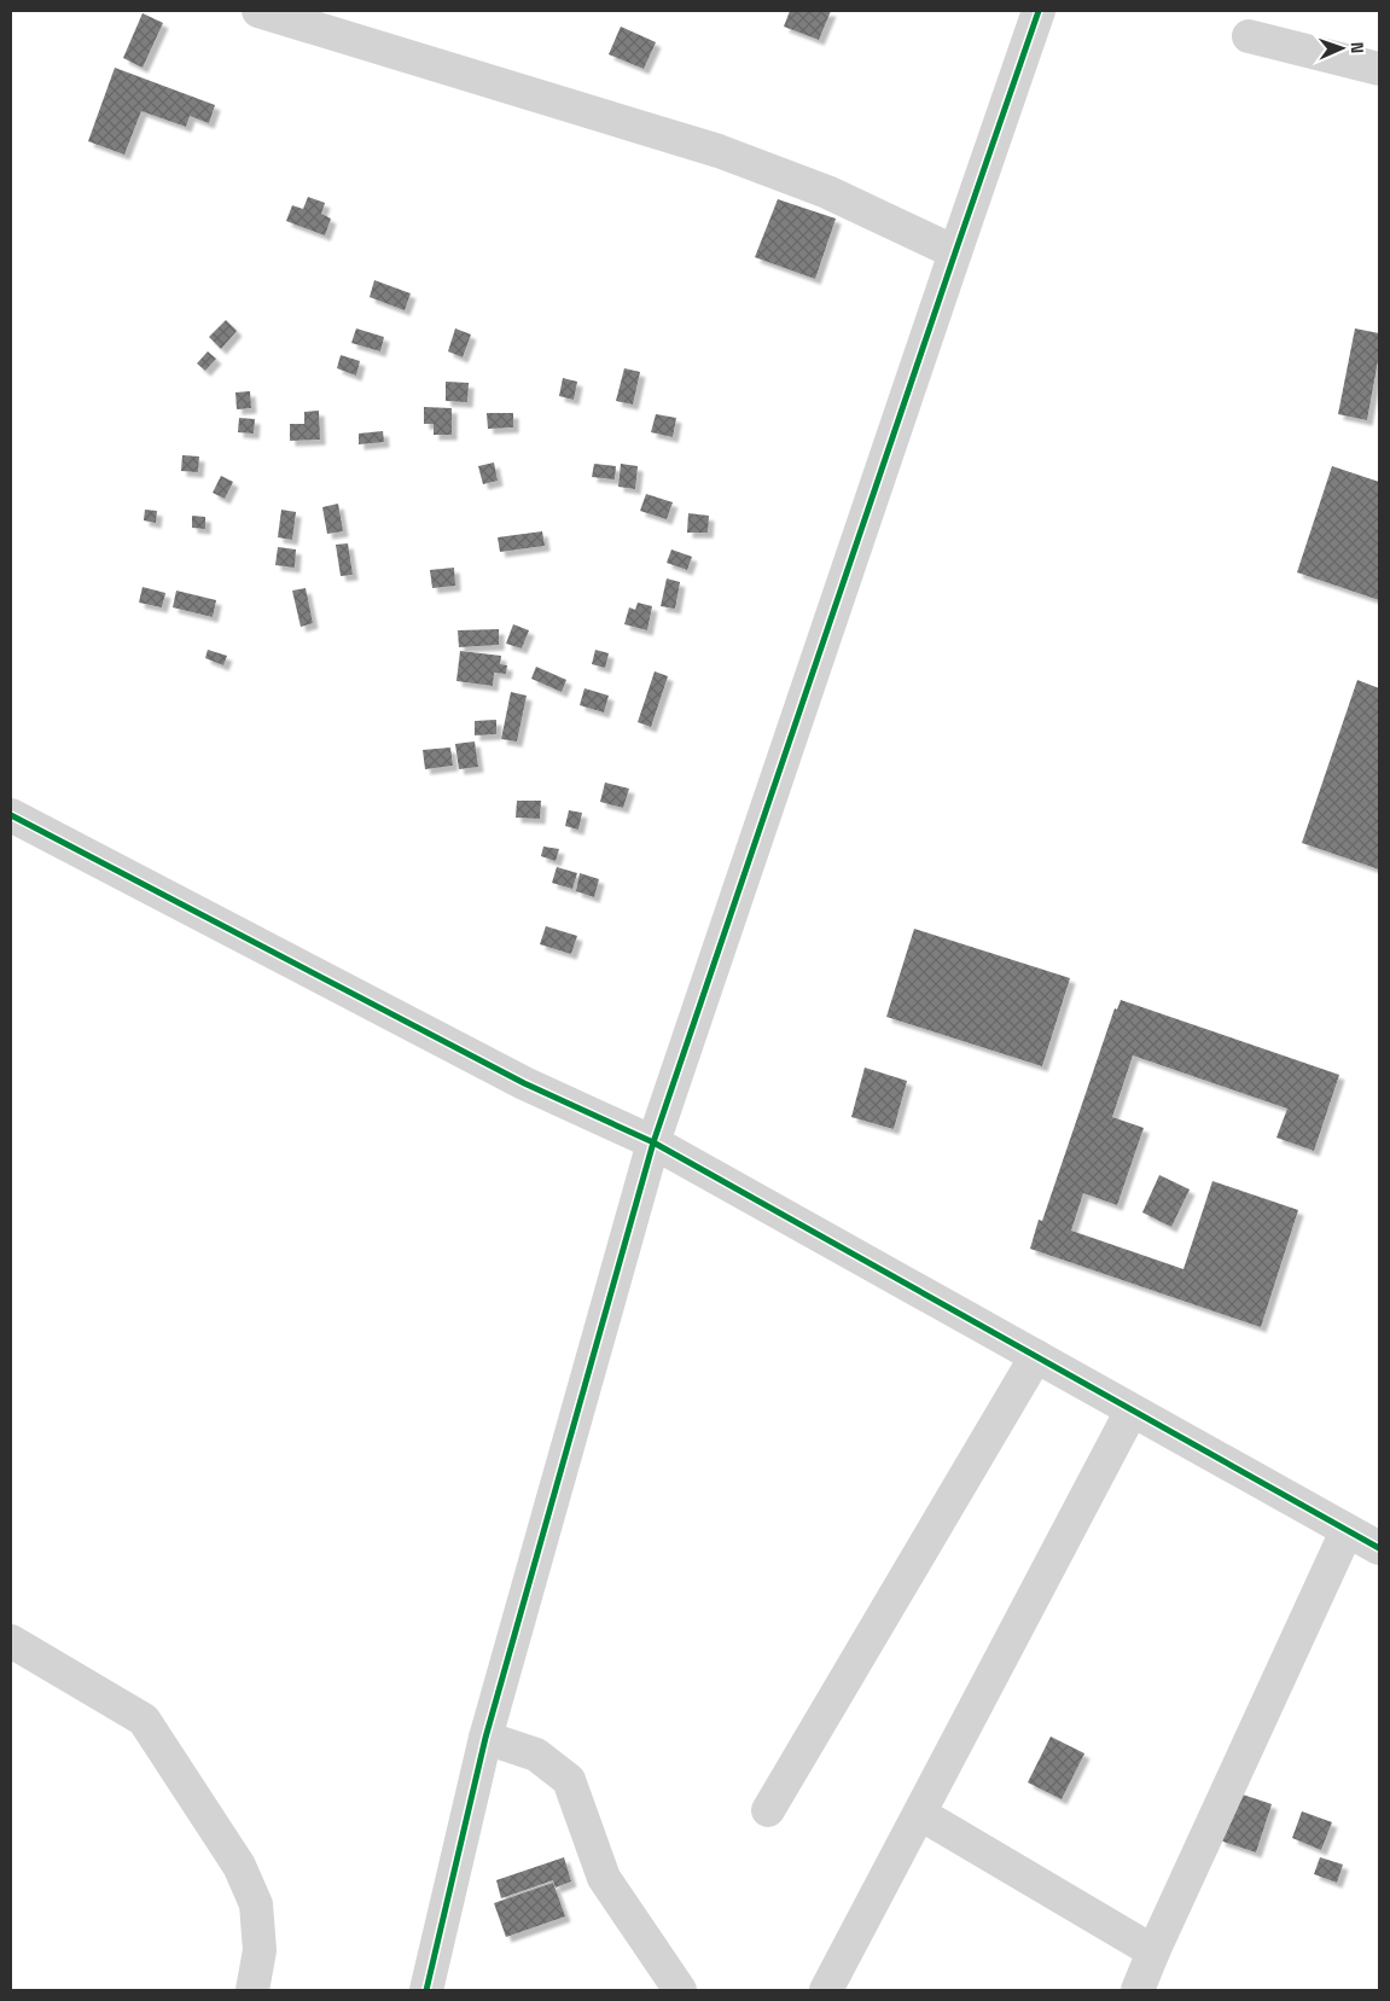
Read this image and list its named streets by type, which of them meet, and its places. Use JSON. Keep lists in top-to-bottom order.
{
  "north": "right"
}
